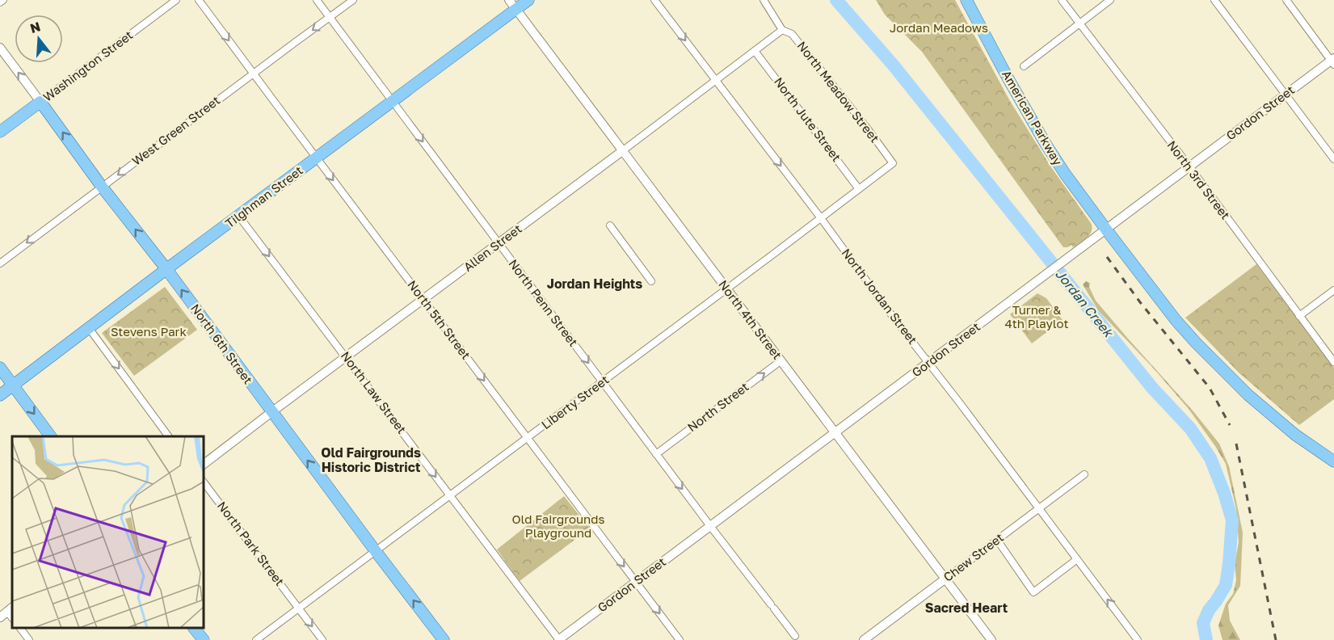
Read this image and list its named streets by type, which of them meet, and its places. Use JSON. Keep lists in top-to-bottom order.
{
  "streets": {
    "main road": [
      "Washington Street",
      "American Parkway",
      "Tilghman Street",
      "North 6th Street"
    ],
    "street": [
      "North Meadow Street",
      "Gordon Street",
      "North Jute Street",
      "West Green Street",
      "North 3rd Street",
      "Allen Street",
      "North Jordan Street",
      "North Penn Street",
      "North 5th Street",
      "North 4th Street",
      "North Law Street",
      "Liberty Street",
      "North Street",
      "North Park Street",
      "Chew Street"
    ]
  },
  "crossings": [
    ["Washington Street", "North 6th Street"],
    ["North Meadow Street", "Allen Street"],
    ["North Meadow Street", "Liberty Street"],
    ["Gordon Street", "American Parkway"],
    ["Gordon Street", "North 3rd Street"],
    ["Gordon Street", "North Jordan Street"],
    ["Gordon Street", "North Penn Street"],
    ["Gordon Street", "North 5th Street"],
    ["Gordon Street", "North 4th Street"],
    ["Gordon Street", "North Law Street"],
    ["North Jute Street", "Allen Street"],
    ["North Jute Street", "Liberty Street"],
    ["West Green Street", "North Penn Street"],
    ["West Green Street", "North 5th Street"],
    ["West Green Street", "North 6th Street"],
    ["Tilghman Street", "North Penn Street"],
    ["Tilghman Street", "North 5th Street"],
    ["Tilghman Street", "North 4th Street"],
    ["Tilghman Street", "North 6th Street"],
    ["Tilghman Street", "North Law Street"],
    ["Allen Street", "North Jordan Street"],
    ["Allen Street", "North Penn Street"],
    ["Allen Street", "North 5th Street"],
    ["Allen Street", "North 4th Street"],
    ["Allen Street", "North 6th Street"],
    ["Allen Street", "North Law Street"],
    ["North Jordan Street", "Liberty Street"],
    ["North Jordan Street", "Chew Street"],
    ["North Penn Street", "Liberty Street"],
    ["North Penn Street", "North Street"],
    ["North 5th Street", "Liberty Street"],
    ["North 4th Street", "Liberty Street"],
    ["North 4th Street", "North Street"],
    ["North 4th Street", "Chew Street"],
    ["North 6th Street", "Liberty Street"],
    ["North Law Street", "Liberty Street"],
    ["Liberty Street", "North Park Street"]
  ],
  "one_way": [
    "West Green Street",
    "North Penn Street",
    "North 5th Street",
    "North 6th Street",
    "North Law Street",
    "North Street"
  ],
  "districts": ["Jordan Heights", "Old Fairgrounds Historic District", "Sacred Heart"],
  "water": ["Jordan Creek"],
  "parks": [
    "Jordan Meadows",
    "Turner & 4th Playlot",
    "Stevens Park",
    "Old Fairgrounds Playground"
  ],
  "north": "top"
}
